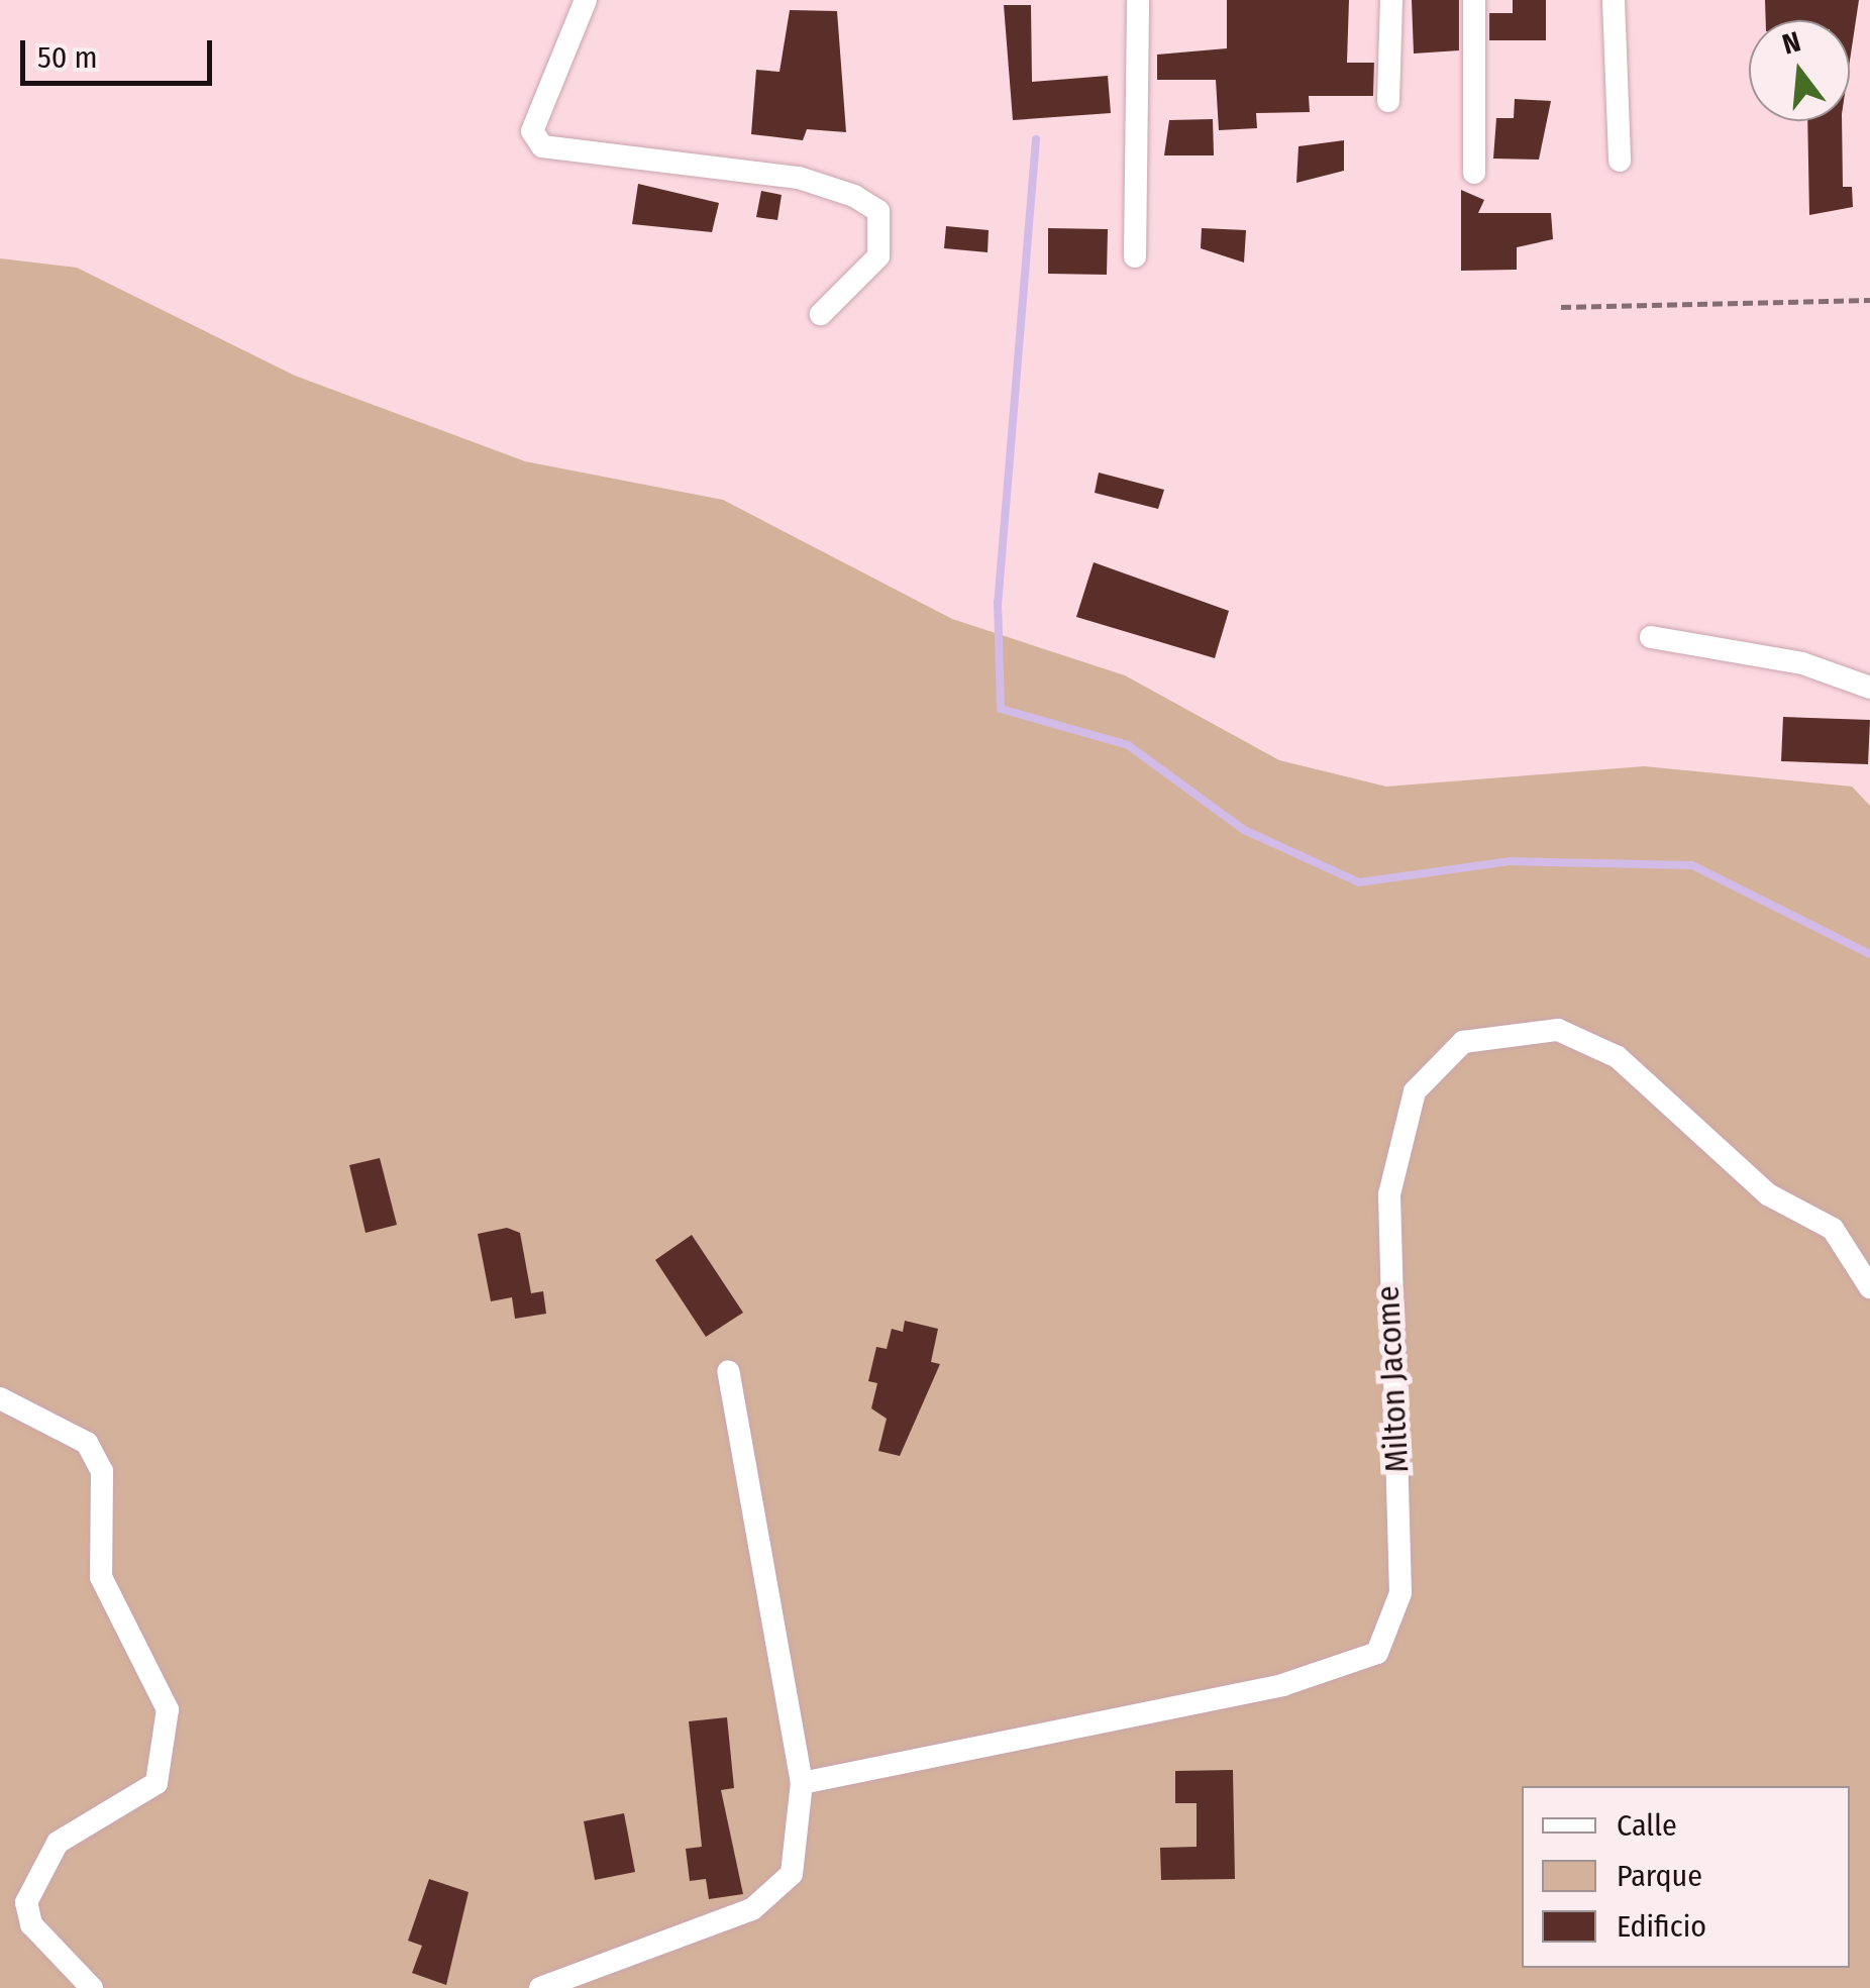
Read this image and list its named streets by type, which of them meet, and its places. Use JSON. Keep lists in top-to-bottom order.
{
  "streets": {
    "street": ["Milton Jacome"]
  },
  "legend": ["Calle", "Parque", "Edificio"],
  "scale_bar": "50 m",
  "north": "top"
}
